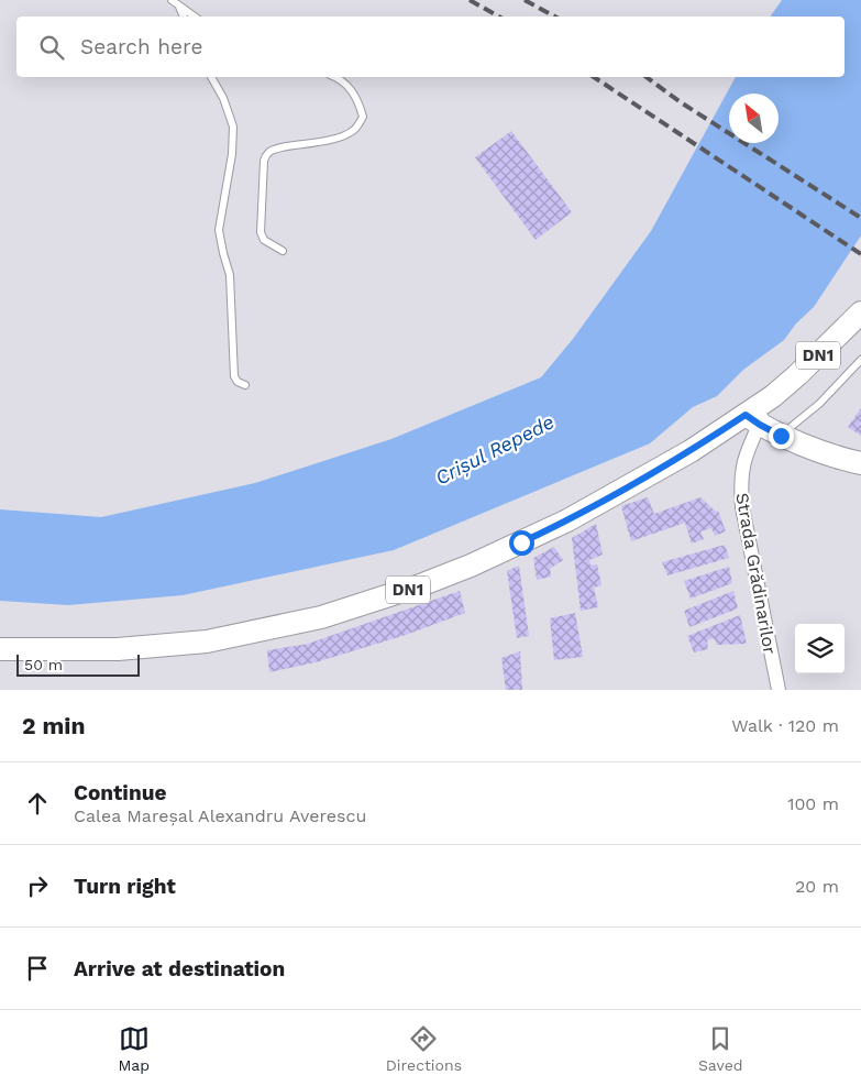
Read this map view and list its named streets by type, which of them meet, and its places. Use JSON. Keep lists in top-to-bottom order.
{
  "streets": {
    "main road": ["DN1"],
    "street": ["Strada Grădinarilor"]
  },
  "crossings": [
    ["DN1", "Strada Grădinarilor"]
  ],
  "water": ["Crișul Repede"],
  "scale_bar": "50 m",
  "north": "top left",
  "page": {
    "search": "Search here",
    "scale": "50 m",
    "heading": ["2 min", "Walk · 120 m"],
    "list": [
      ["Continue", "Calea Mareșal Alexandru Averescu", "100 m"],
      ["Turn right", "20 m"],
      "Arrive at destination"
    ],
    "nav": ["Map", "Directions", "Saved"]
  }
}
